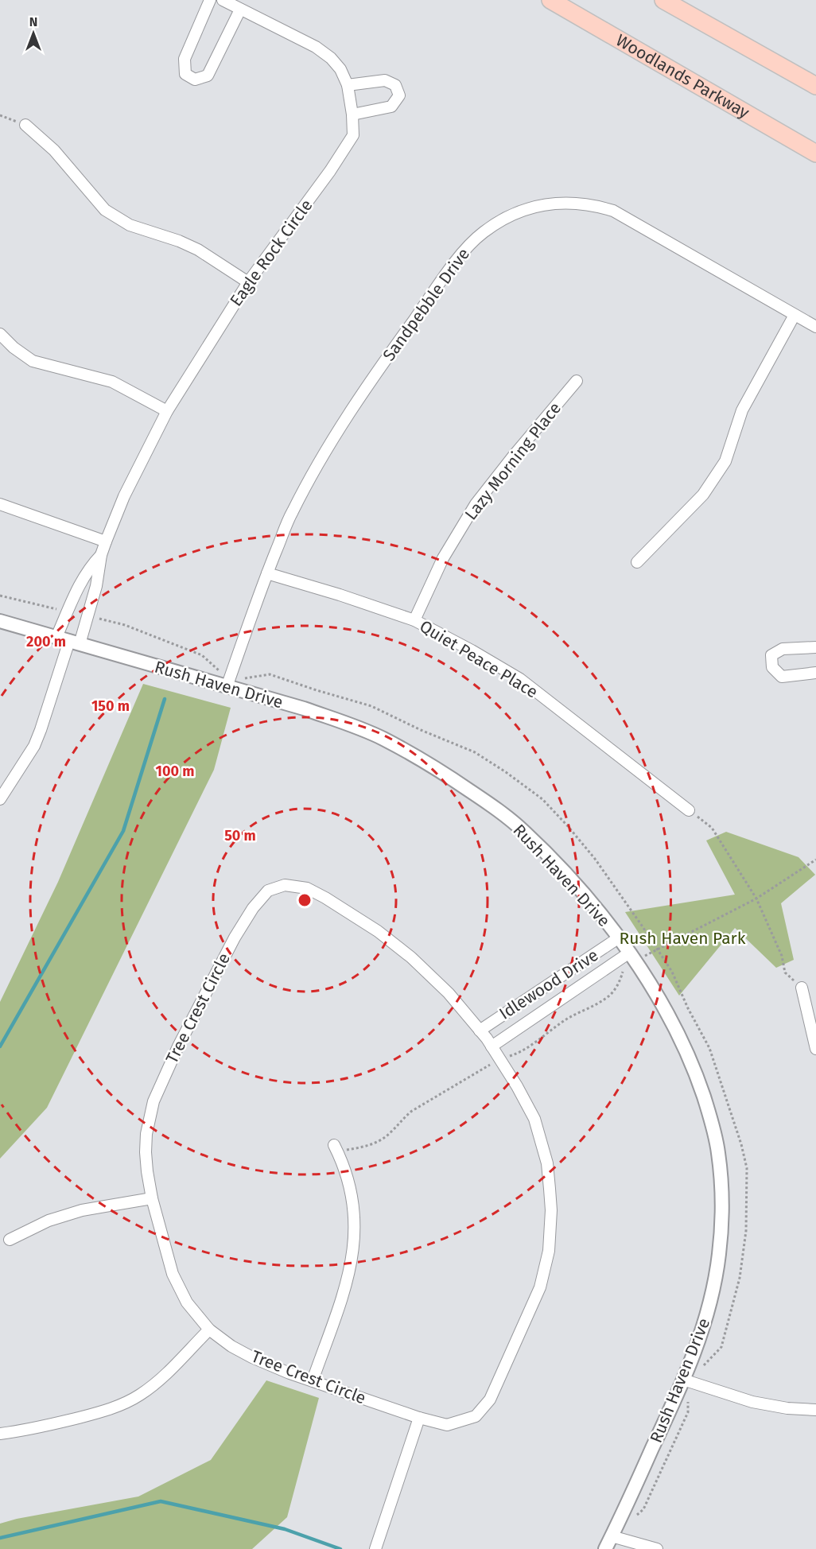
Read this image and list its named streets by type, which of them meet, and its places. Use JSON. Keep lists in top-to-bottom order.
{
  "streets": {
    "main road": ["Woodlands Parkway"],
    "street": [
      "Eagle Rock Circle",
      "Sandpebble Drive",
      "Lazy Morning Place",
      "Quiet Peace Place",
      "Rush Haven Drive",
      "Idlewood Drive",
      "Tree Crest Circle"
    ]
  },
  "crossings": [
    ["Eagle Rock Circle", "Rush Haven Drive"],
    ["Sandpebble Drive", "Quiet Peace Place"],
    ["Sandpebble Drive", "Rush Haven Drive"],
    ["Lazy Morning Place", "Quiet Peace Place"],
    ["Rush Haven Drive", "Idlewood Drive"],
    ["Idlewood Drive", "Tree Crest Circle"]
  ],
  "parks": ["Rush Haven Park"],
  "north": "top",
  "rings": [
    "200 m",
    "150 m",
    "100 m",
    "50 m"
  ]
}
